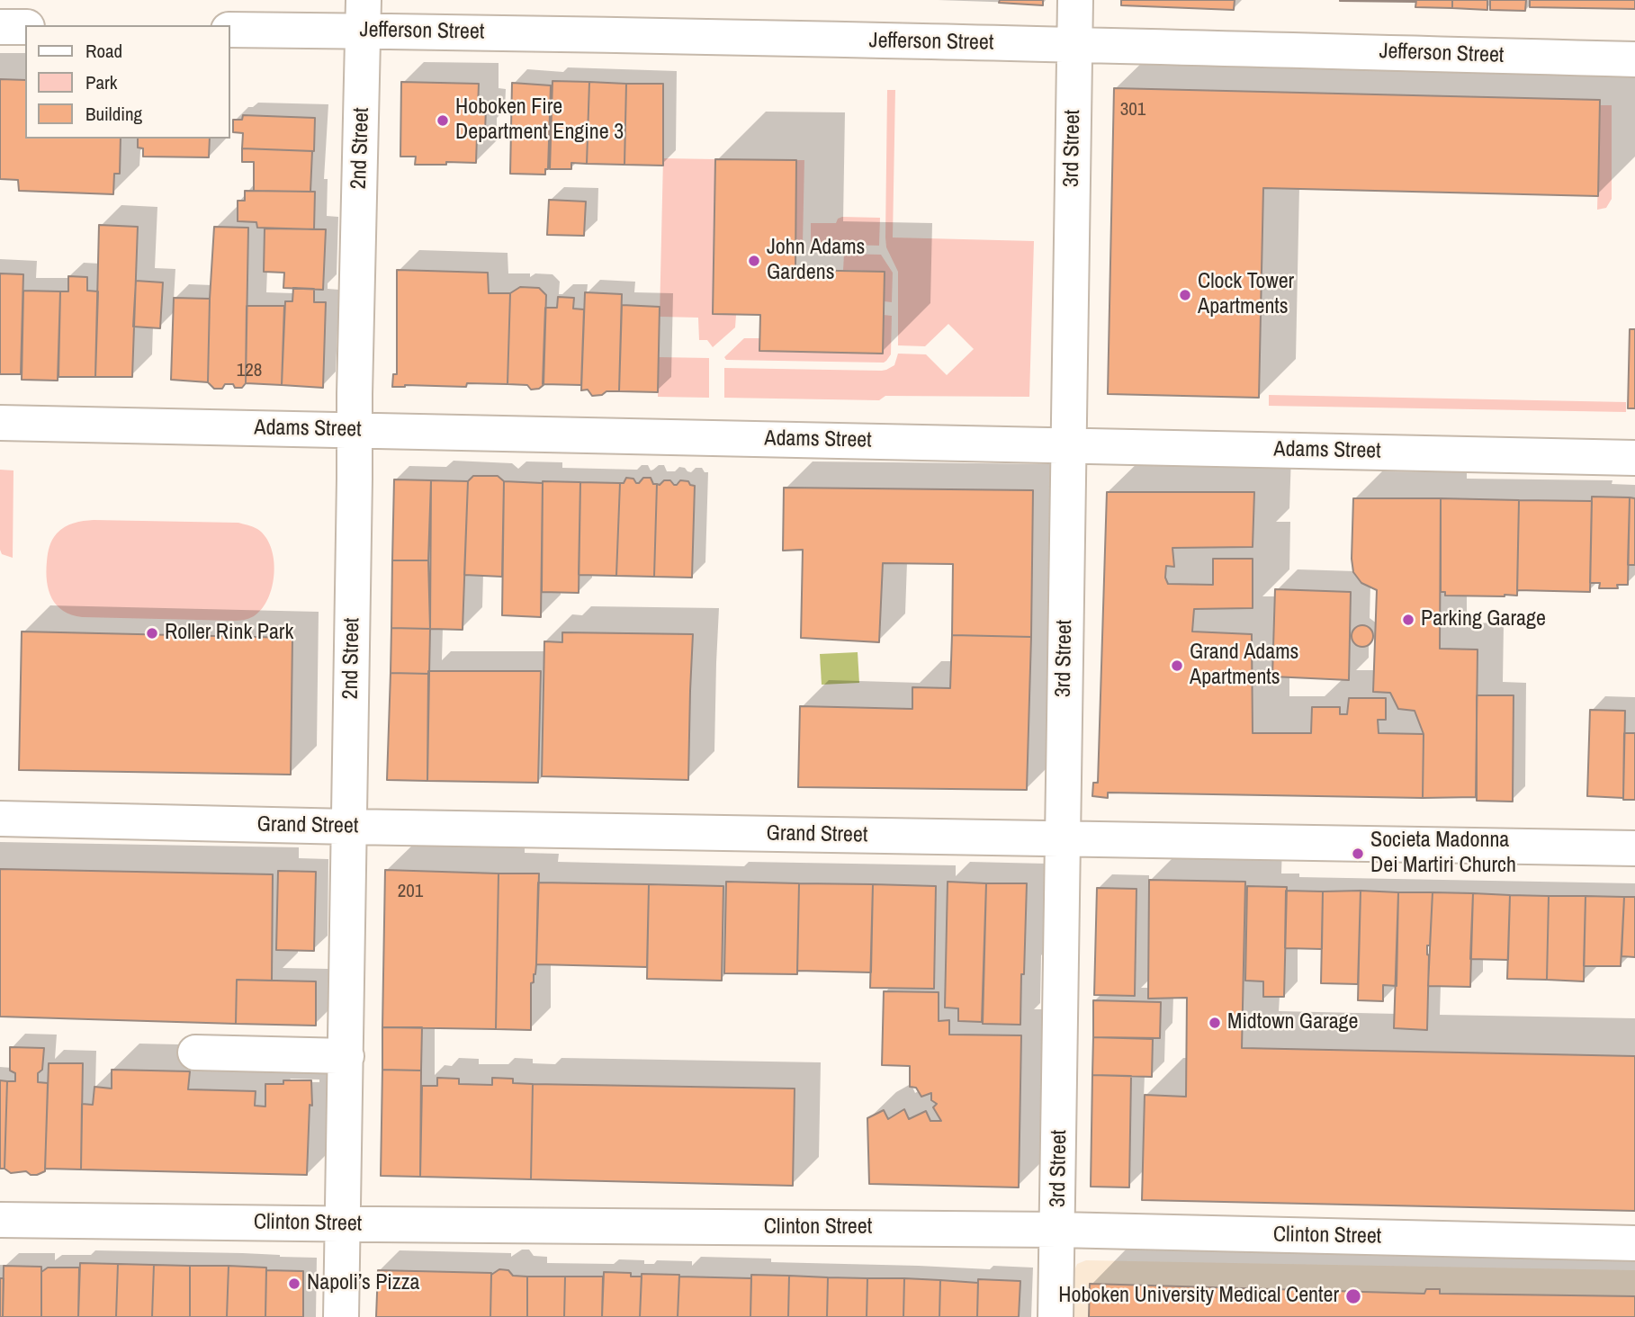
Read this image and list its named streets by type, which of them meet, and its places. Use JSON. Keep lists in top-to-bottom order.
{
  "streets": {
    "street": [
      "Jefferson Street",
      "2nd Street",
      "3rd Street",
      "Adams Street",
      "Grand Street",
      "Clinton Street"
    ]
  },
  "crossings": [
    ["Jefferson Street", "2nd Street"],
    ["Jefferson Street", "3rd Street"],
    ["2nd Street", "Adams Street"],
    ["2nd Street", "Grand Street"],
    ["2nd Street", "Clinton Street"],
    ["3rd Street", "Adams Street"],
    ["3rd Street", "Grand Street"],
    ["3rd Street", "Clinton Street"]
  ],
  "places": [
    "Hoboken Fire Department Engine 3",
    "John Adams Gardens",
    "Clock Tower Apartments",
    "Parking Garage",
    "Roller Rink Park",
    "Grand Adams Apartments",
    "Societa Madonna Dei Martiri Church",
    "Midtown Garage",
    "Napoli’s Pizza",
    "Hoboken University Medical Center"
  ],
  "house_numbers": ["301", "128", "201"],
  "legend": ["Road", "Park", "Building"]
}
